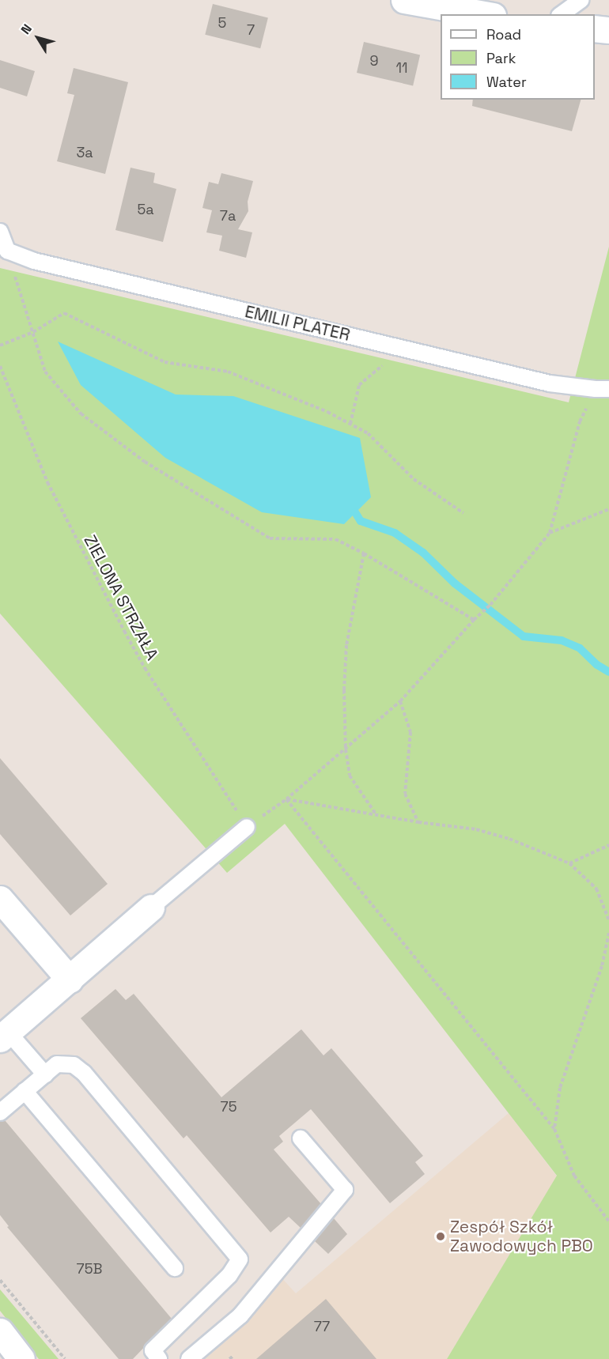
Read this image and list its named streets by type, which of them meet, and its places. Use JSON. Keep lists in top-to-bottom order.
{
  "streets": {
    "lane": ["EMILII PLATER"],
    "path": ["ZIELONA STRZAŁA"]
  },
  "places": ["Zespół Szkół Zawodowych PBO"],
  "house_numbers": [
    "5",
    "7",
    "9",
    "11",
    "3a",
    "5a",
    "7a",
    "75",
    "75B",
    "77"
  ],
  "legend": ["Road", "Park", "Water"],
  "north": "top left"
}
